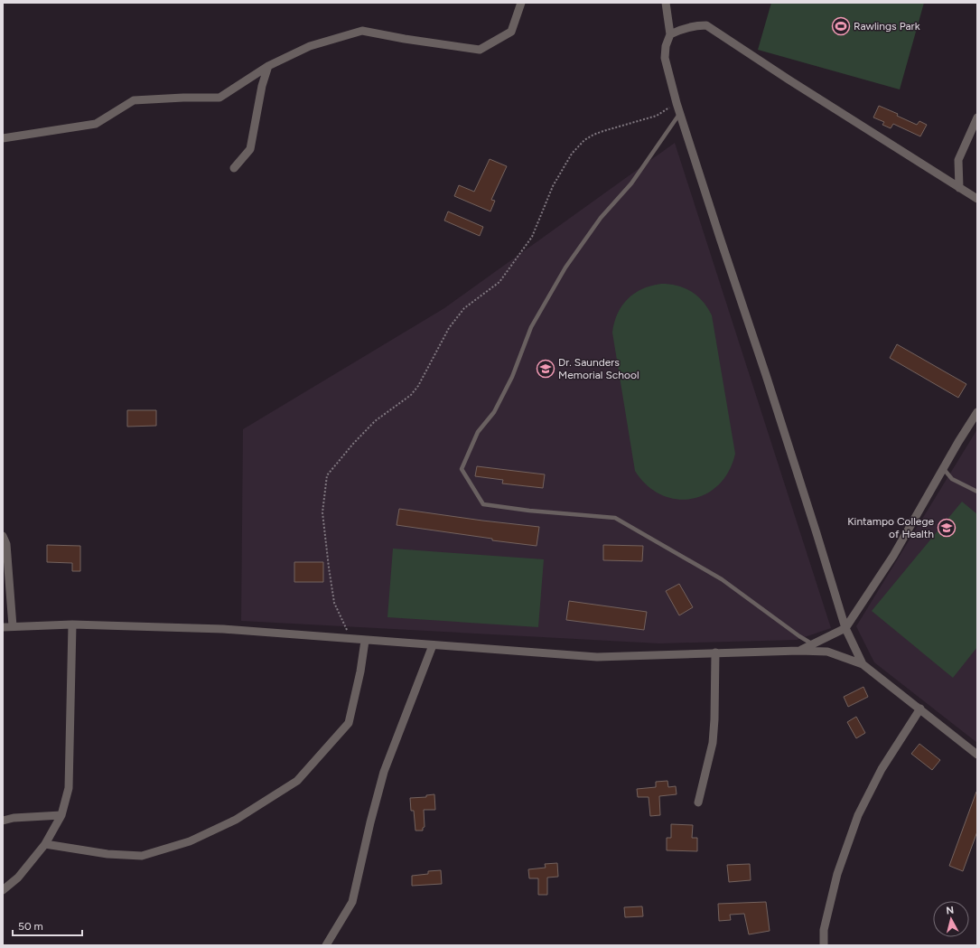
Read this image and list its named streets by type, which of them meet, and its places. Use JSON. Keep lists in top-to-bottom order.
{
  "places": {
    "sports": ["Rawlings Park"],
    "school or university": ["Dr. Saunders Memorial School", "Kintampo College of Health"]
  },
  "scale_bar": "50 m",
  "north": "top"
}
